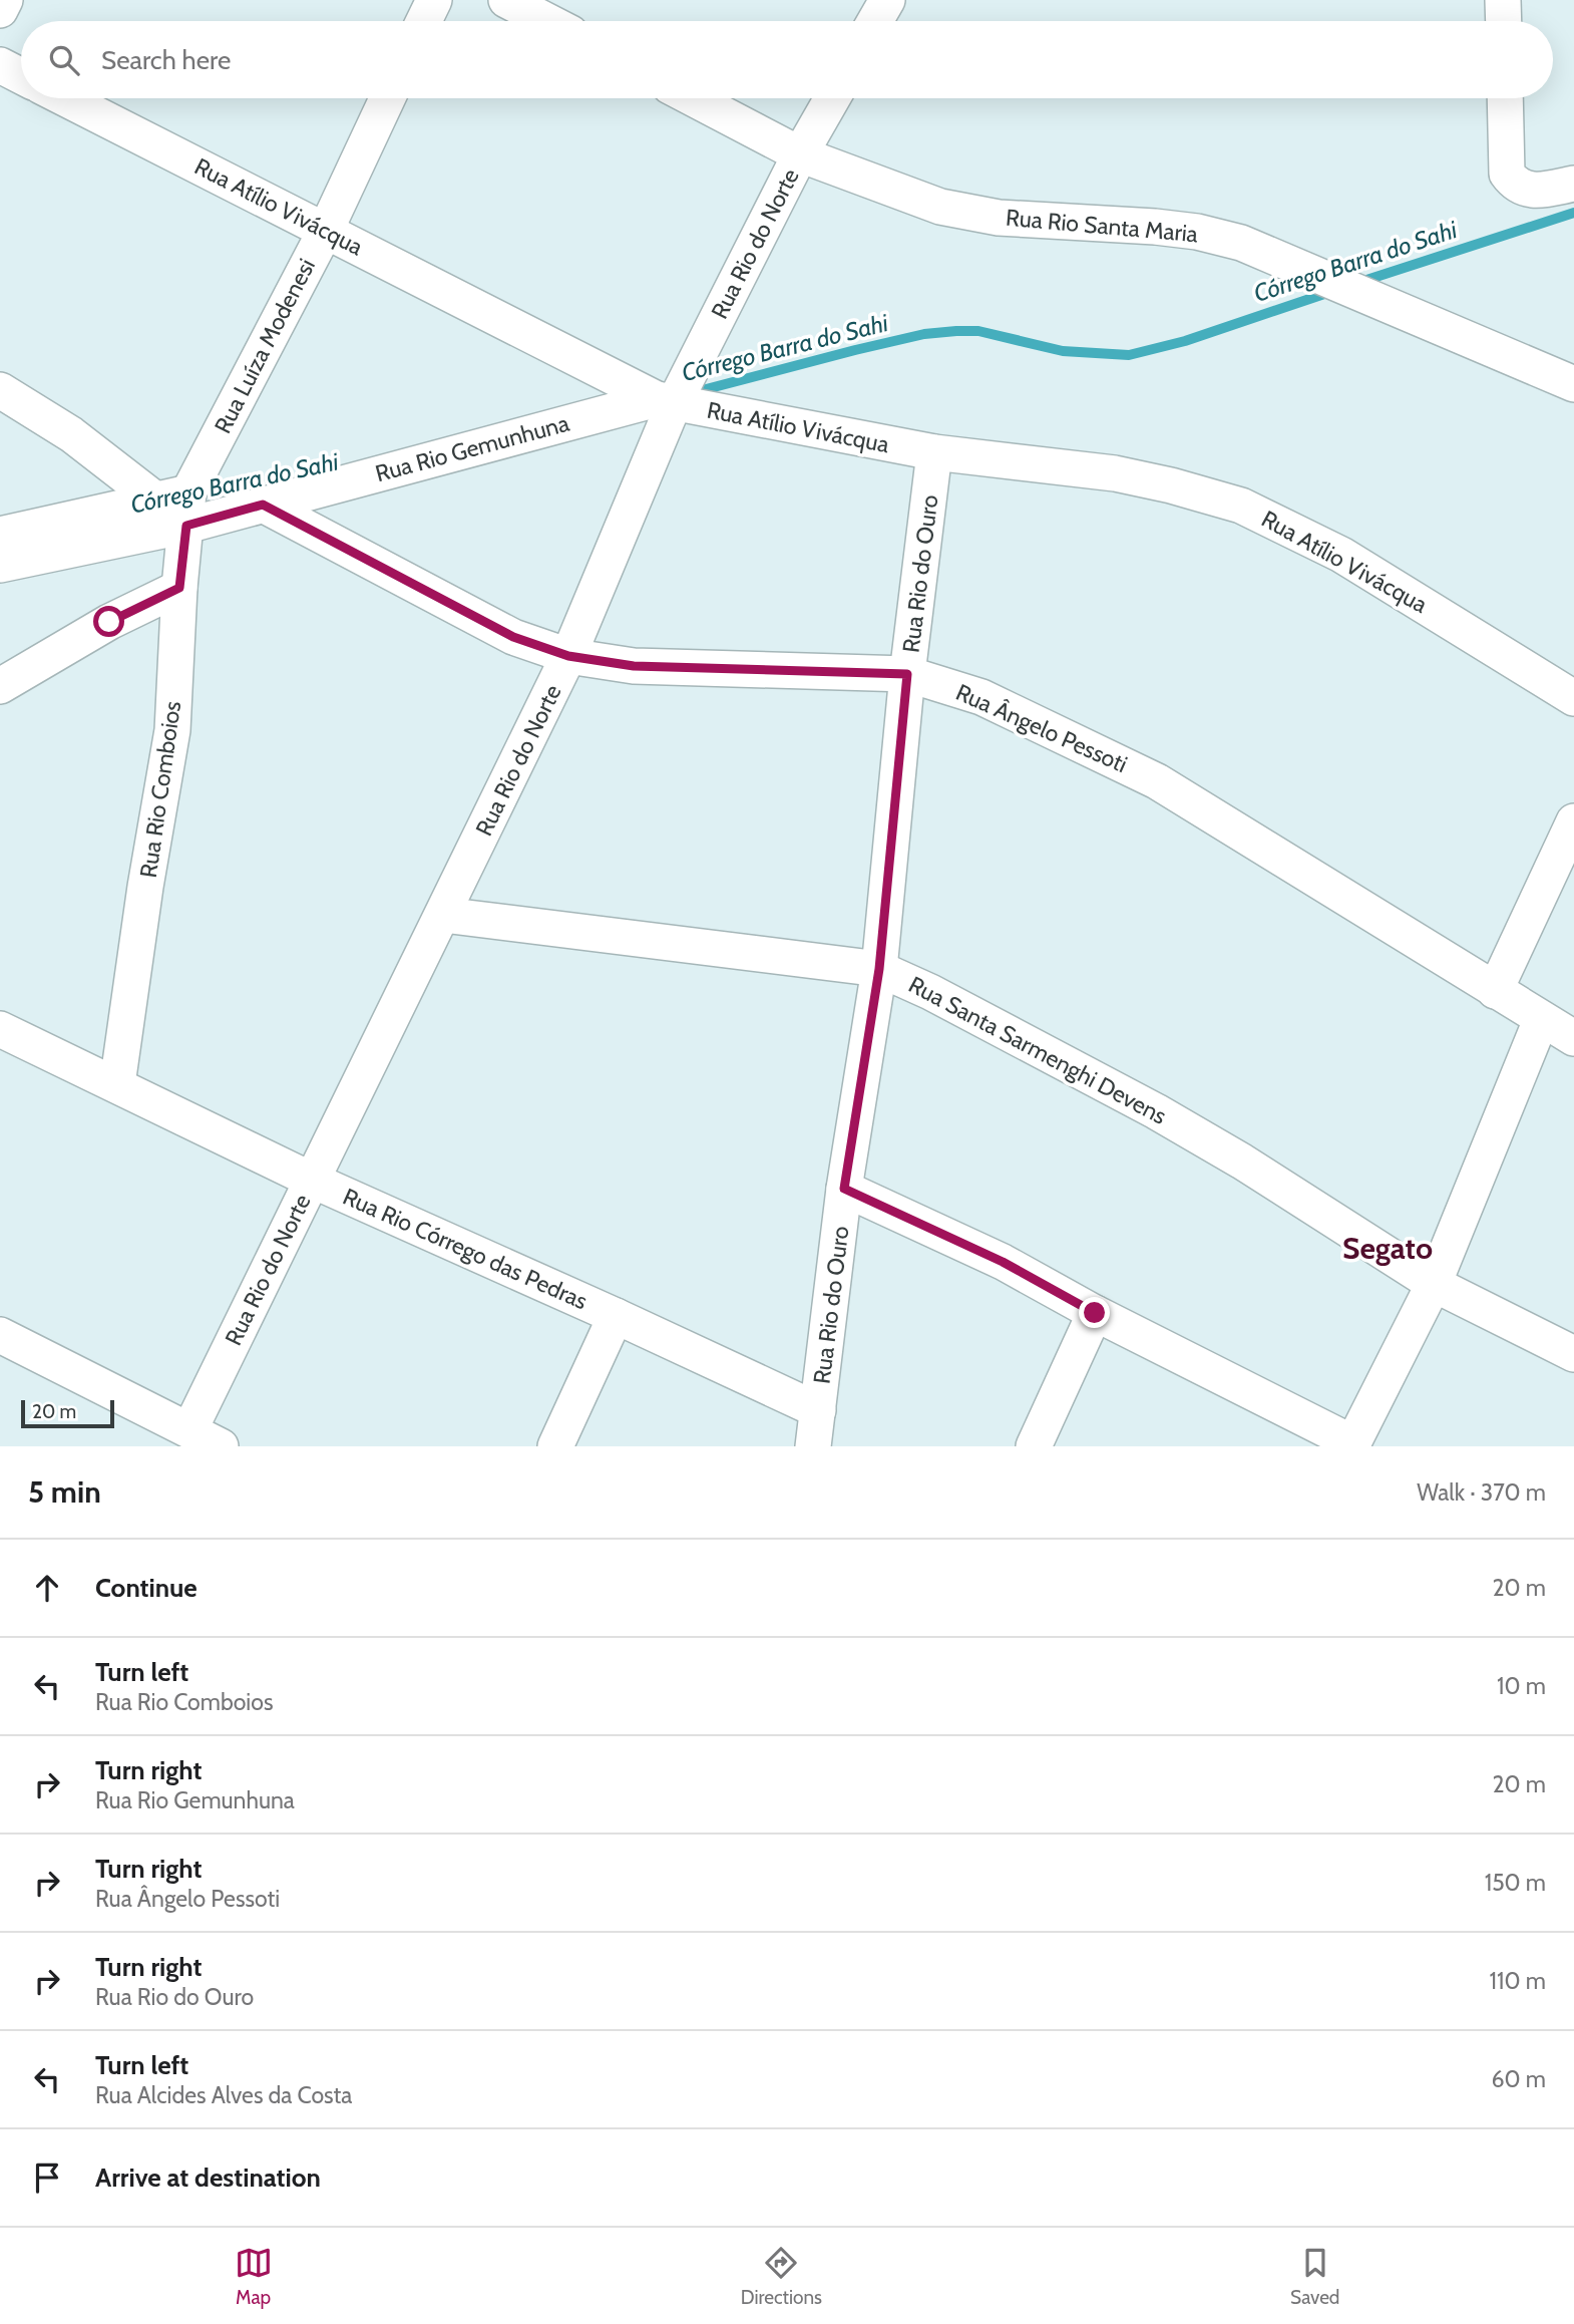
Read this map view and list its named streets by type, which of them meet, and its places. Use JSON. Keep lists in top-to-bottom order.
{
  "streets": {
    "street": [
      "Rua Atílio Vivácqua",
      "Rua Rio Santa Maria",
      "Rua Rio do Norte",
      "Rua Luíza Modenesi",
      "Rua Rio Gemunhuna",
      "Rua Rio do Ouro",
      "Rua Ângelo Pessoti",
      "Rua Rio Comboios",
      "Rua Santa Sarmenghi Devens",
      "Rua Rio Córrego das Pedras"
    ]
  },
  "crossings": [
    ["Rua Atílio Vivácqua", "Rua Rio do Norte"],
    ["Rua Atílio Vivácqua", "Rua Luíza Modenesi"],
    ["Rua Atílio Vivácqua", "Rua Rio Gemunhuna"],
    ["Rua Atílio Vivácqua", "Rua Rio do Ouro"],
    ["Rua Rio Santa Maria", "Rua Rio do Norte"],
    ["Rua Rio do Norte", "Rua Rio Gemunhuna"],
    ["Rua Rio do Norte", "Rua Ângelo Pessoti"],
    ["Rua Rio do Norte", "Rua Santa Sarmenghi Devens"],
    ["Rua Rio do Norte", "Rua Rio Córrego das Pedras"],
    ["Rua Luíza Modenesi", "Rua Rio Gemunhuna"],
    ["Rua Luíza Modenesi", "Rua Rio Comboios"],
    ["Rua Rio Gemunhuna", "Rua Ângelo Pessoti"],
    ["Rua Rio Gemunhuna", "Rua Rio Comboios"],
    ["Rua Rio do Ouro", "Rua Ângelo Pessoti"],
    ["Rua Rio do Ouro", "Rua Santa Sarmenghi Devens"],
    ["Rua Rio do Ouro", "Rua Rio Córrego das Pedras"],
    ["Rua Rio Comboios", "Rua Rio Córrego das Pedras"]
  ],
  "districts": ["Segato"],
  "water": ["Córrego Barra do Sahi"],
  "scale_bar": "20 m",
  "page": {
    "search": "Search here",
    "scale": "20 m",
    "heading": ["5 min", "Walk · 370 m"],
    "list": [
      ["Continue", "20 m"],
      ["Turn left", "Rua Rio Comboios", "10 m"],
      ["Turn right", "Rua Rio Gemunhuna", "20 m"],
      ["Turn right", "Rua Ângelo Pessoti", "150 m"],
      ["Turn right", "Rua Rio do Ouro", "110 m"],
      ["Turn left", "Rua Alcides Alves da Costa", "60 m"],
      "Arrive at destination"
    ],
    "nav": ["Map", "Directions", "Saved"]
  }
}
